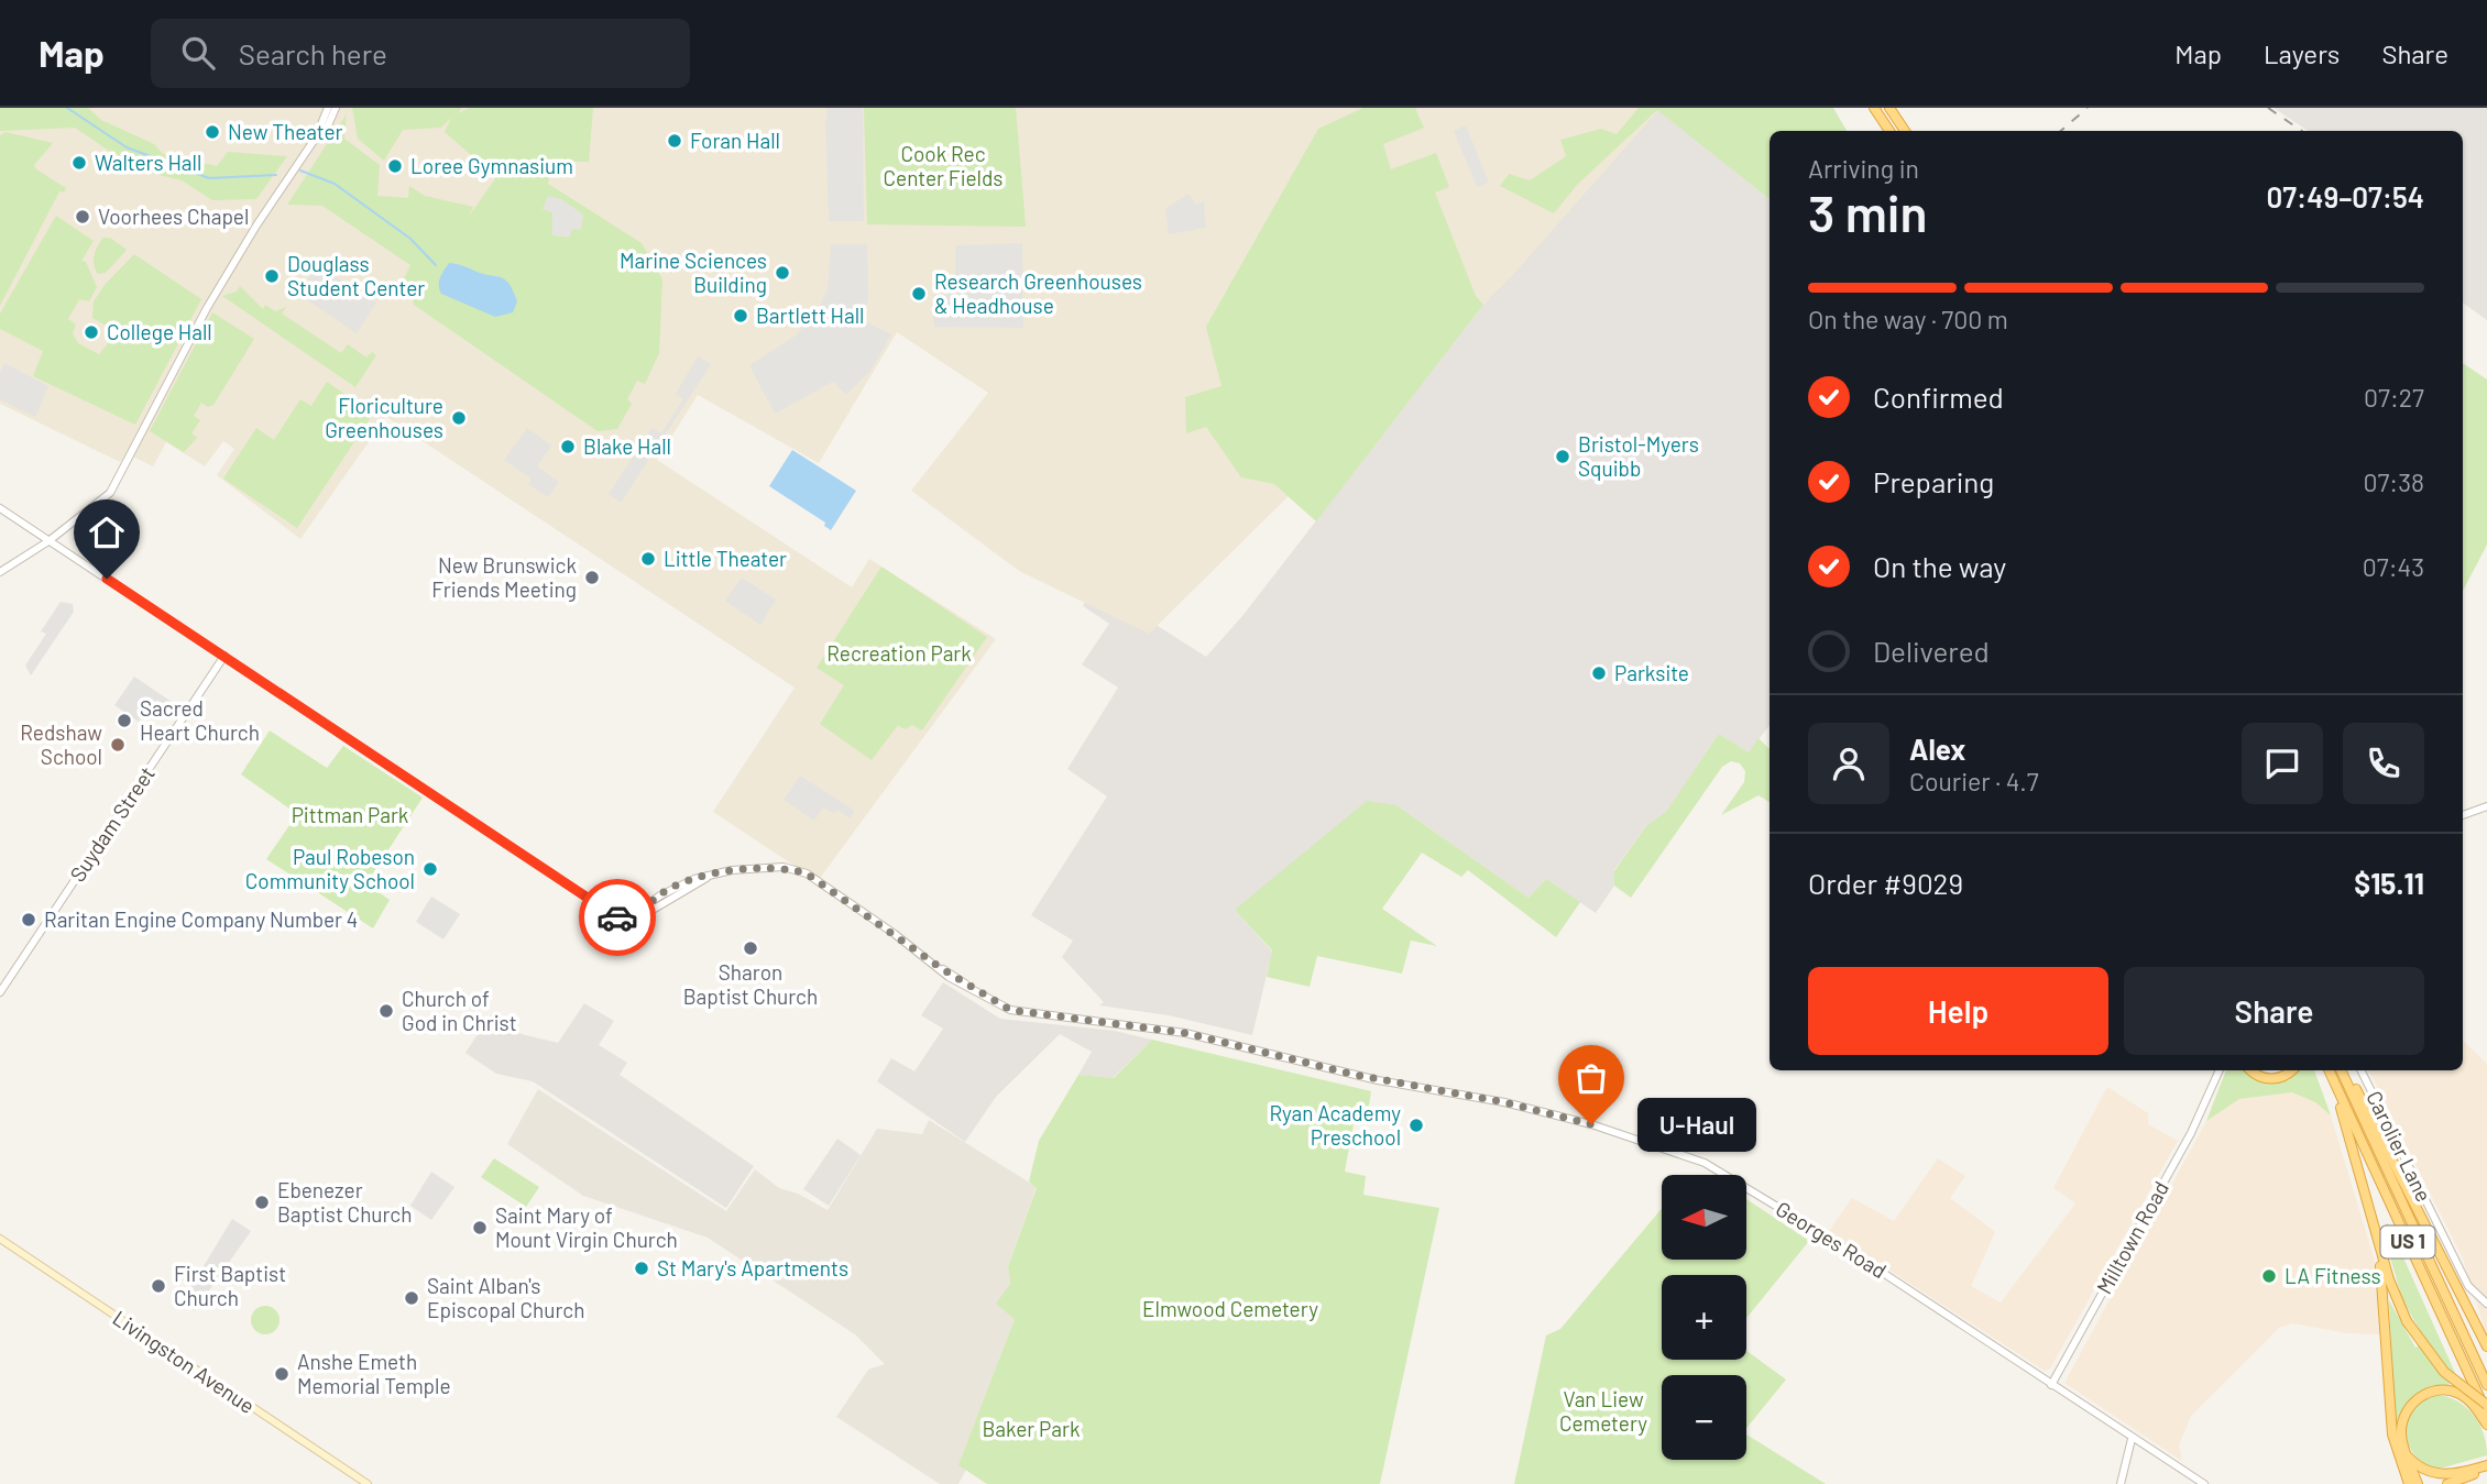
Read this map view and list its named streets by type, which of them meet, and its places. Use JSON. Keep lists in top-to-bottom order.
{
  "streets": {
    "highway": ["US 1"],
    "main road": ["Livingston Avenue"],
    "street": [
      "Suydam Street",
      "Carolier Lane",
      "Milltown Road",
      "Georges Road"
    ]
  },
  "crossings": [
    ["Suydam Street", "Georges Road"],
    ["Milltown Road", "Georges Road"]
  ],
  "parks": [
    "Cook Rec Center Fields",
    "Recreation Park",
    "Pittman Park",
    "Elmwood Cemetery",
    "Van Liew Cemetery",
    "Baker Park"
  ],
  "places": [
    "New Theater",
    "Foran Hall",
    "Walters Hall",
    "Loree Gymnasium",
    "Voorhees Chapel",
    "Marine Sciences Building",
    "Douglass Student Center",
    "Research Greenhouses & Headhouse",
    "Bartlett Hall",
    "College Hall",
    "Floriculture Greenhouses",
    "Blake Hall",
    "Bristol-Myers Squibb",
    "Little Theater",
    "New Brunswick Friends Meeting",
    "Parksite",
    "Sacred Heart Church",
    "Redshaw School",
    "Paul Robeson Community School",
    "Raritan Engine Company Number 4",
    "Sharon Baptist Church",
    "Church of God in Christ",
    "U-Haul",
    "Ryan Academy Preschool",
    "Ebenezer Baptist Church",
    "Saint Mary of Mount Virgin Church",
    "St Mary's Apartments",
    "LA Fitness",
    "First Baptist Church",
    "Saint Alban's Episcopal Church",
    "Anshe Emeth Memorial Temple"
  ],
  "north": "left",
  "page": {
    "header": "Map",
    "search": "Search here",
    "nav": ["Map", "Layers", "Share"],
    "heading": ["3 min", "Arriving in", "07:49–07:54"],
    "panel": [
      "Alex",
      "Courier · 4.7",
      "Order #9029",
      "$15.11"
    ],
    "bar": "On the way · 700 m",
    "list": [
      ["Confirmed", "07:27"],
      ["Preparing", "07:38"],
      ["On the way", "07:43"],
      "Delivered"
    ],
    "buttons": ["Help", "Share"],
    "bubble": "U-Haul",
    "map_buttons": ["+", "−"]
  }
}
